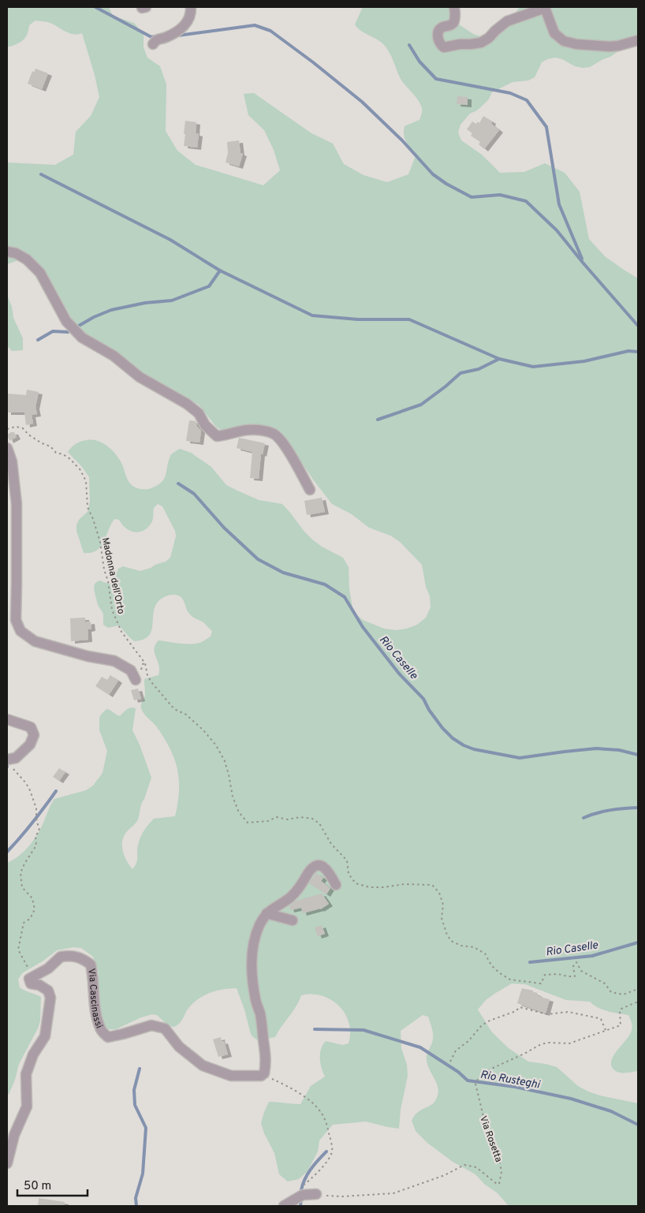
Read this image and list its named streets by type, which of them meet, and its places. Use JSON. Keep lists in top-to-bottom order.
{
  "streets": {
    "street": ["Via Cascinassi"],
    "path": ["Madonna dell'Orto", "Via Rosetta"]
  },
  "water": ["Rio Caselle", "Rio Rusteghi"],
  "scale_bar": "50 m"
}
